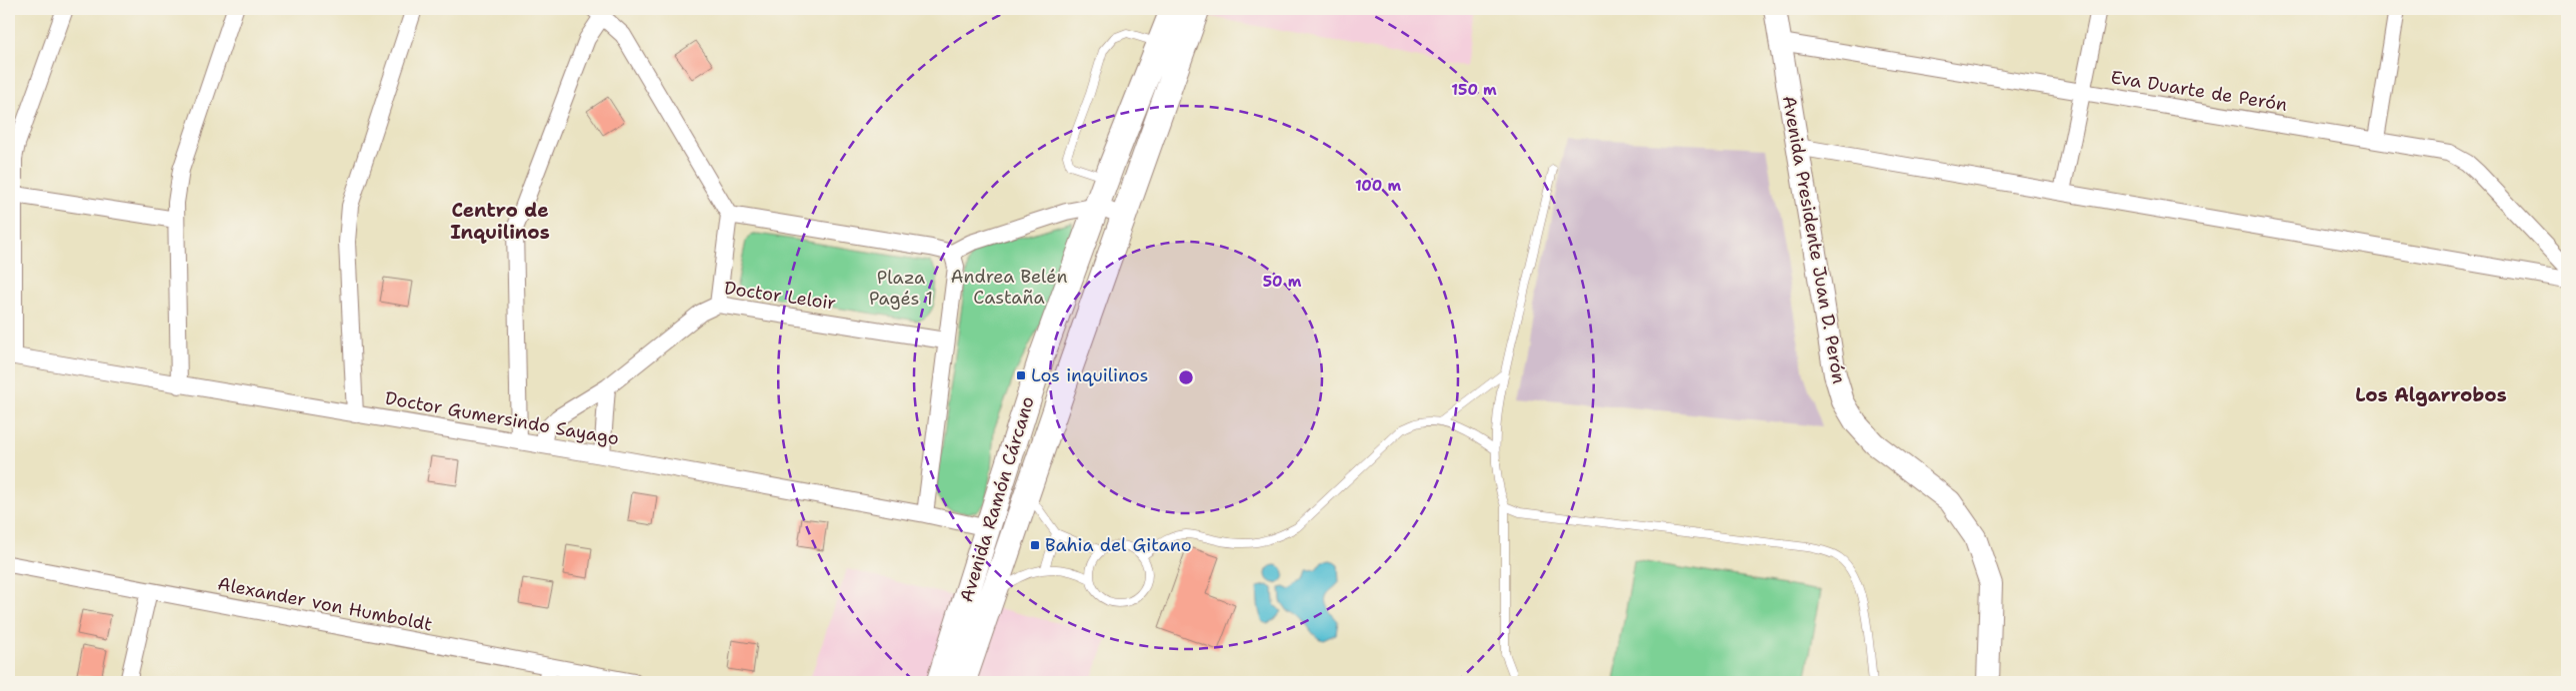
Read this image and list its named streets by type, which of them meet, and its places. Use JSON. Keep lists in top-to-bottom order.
{
  "streets": {
    "main road": ["Avenida Presidente Juan D. Perón", "Avenida Ramón Cárcano"],
    "street": [
      "Eva Duarte de Perón",
      "Doctor Leloir",
      "Doctor Gumersindo Sayago",
      "Alexander von Humboldt"
    ]
  },
  "crossings": [
    ["Eva Duarte de Perón", "Avenida Presidente Juan D. Perón"],
    ["Doctor Leloir", "Doctor Gumersindo Sayago"],
    ["Doctor Gumersindo Sayago", "Avenida Ramón Cárcano"]
  ],
  "districts": ["Centro de Inquilinos", "Los Algarrobos"],
  "parks": ["Andrea Belén Castaña", "Plaza Pagés 1"],
  "places": {
    "transit": ["Los inquilinos", "Bahia del Gitano"]
  },
  "rings": ["150 m", "100 m", "50 m"]
}
